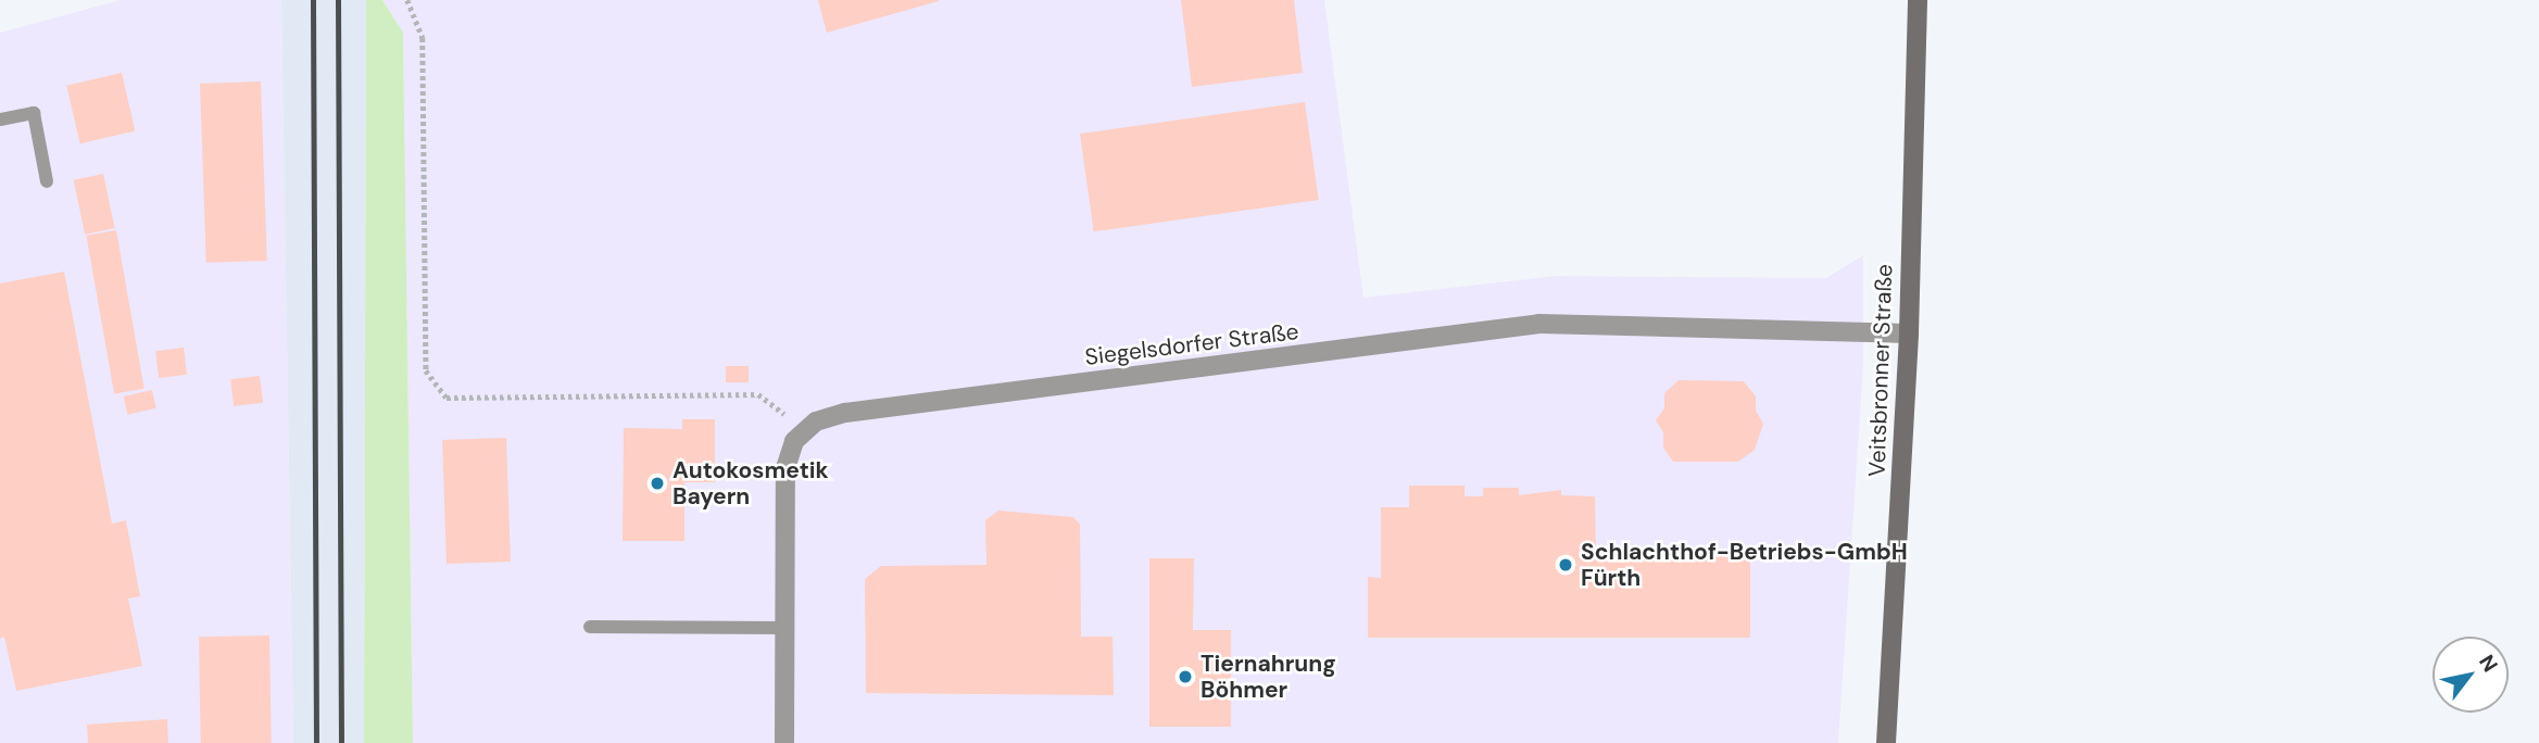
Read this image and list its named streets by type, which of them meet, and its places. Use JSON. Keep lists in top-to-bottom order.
{
  "streets": {
    "street": ["Siegelsdorfer Straße", "Veitsbronner Straße"]
  },
  "crossings": [
    ["Siegelsdorfer Straße", "Veitsbronner Straße"]
  ],
  "places": ["Autokosmetik Bayern", "Schlachthof-Betriebs-GmbH Fürth", "Tiernahrung Böhmer"],
  "north": "top right"
}
